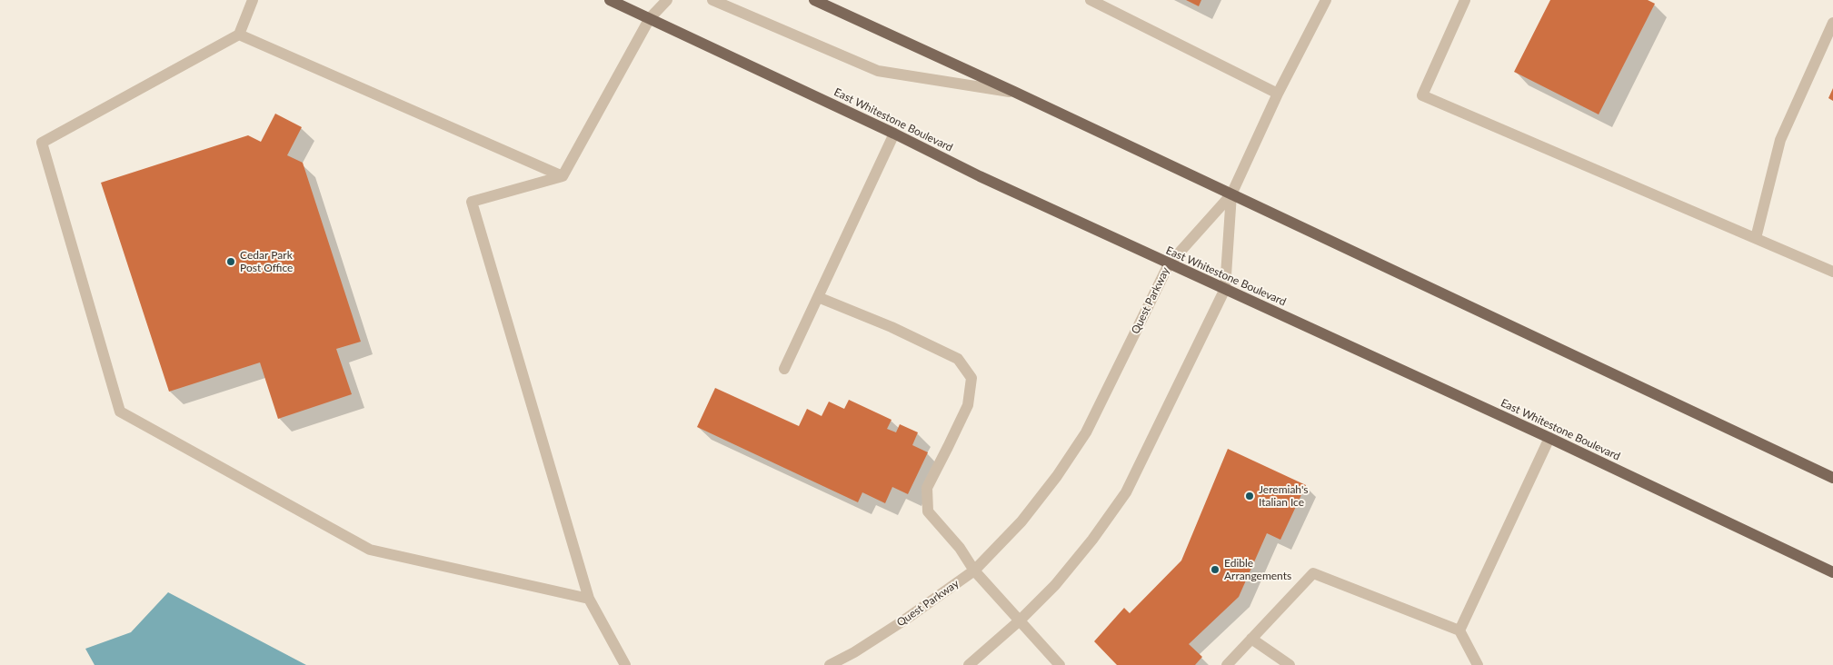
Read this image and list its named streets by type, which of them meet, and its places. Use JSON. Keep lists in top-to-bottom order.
{
  "streets": {
    "main road": ["East Whitestone Boulevard"],
    "street": ["Quest Parkway"]
  },
  "crossings": [
    ["East Whitestone Boulevard", "Quest Parkway"]
  ],
  "places": ["Cedar Park Post Office", "Jeremiah's Italian Ice", "Edible Arrangements"]
}
